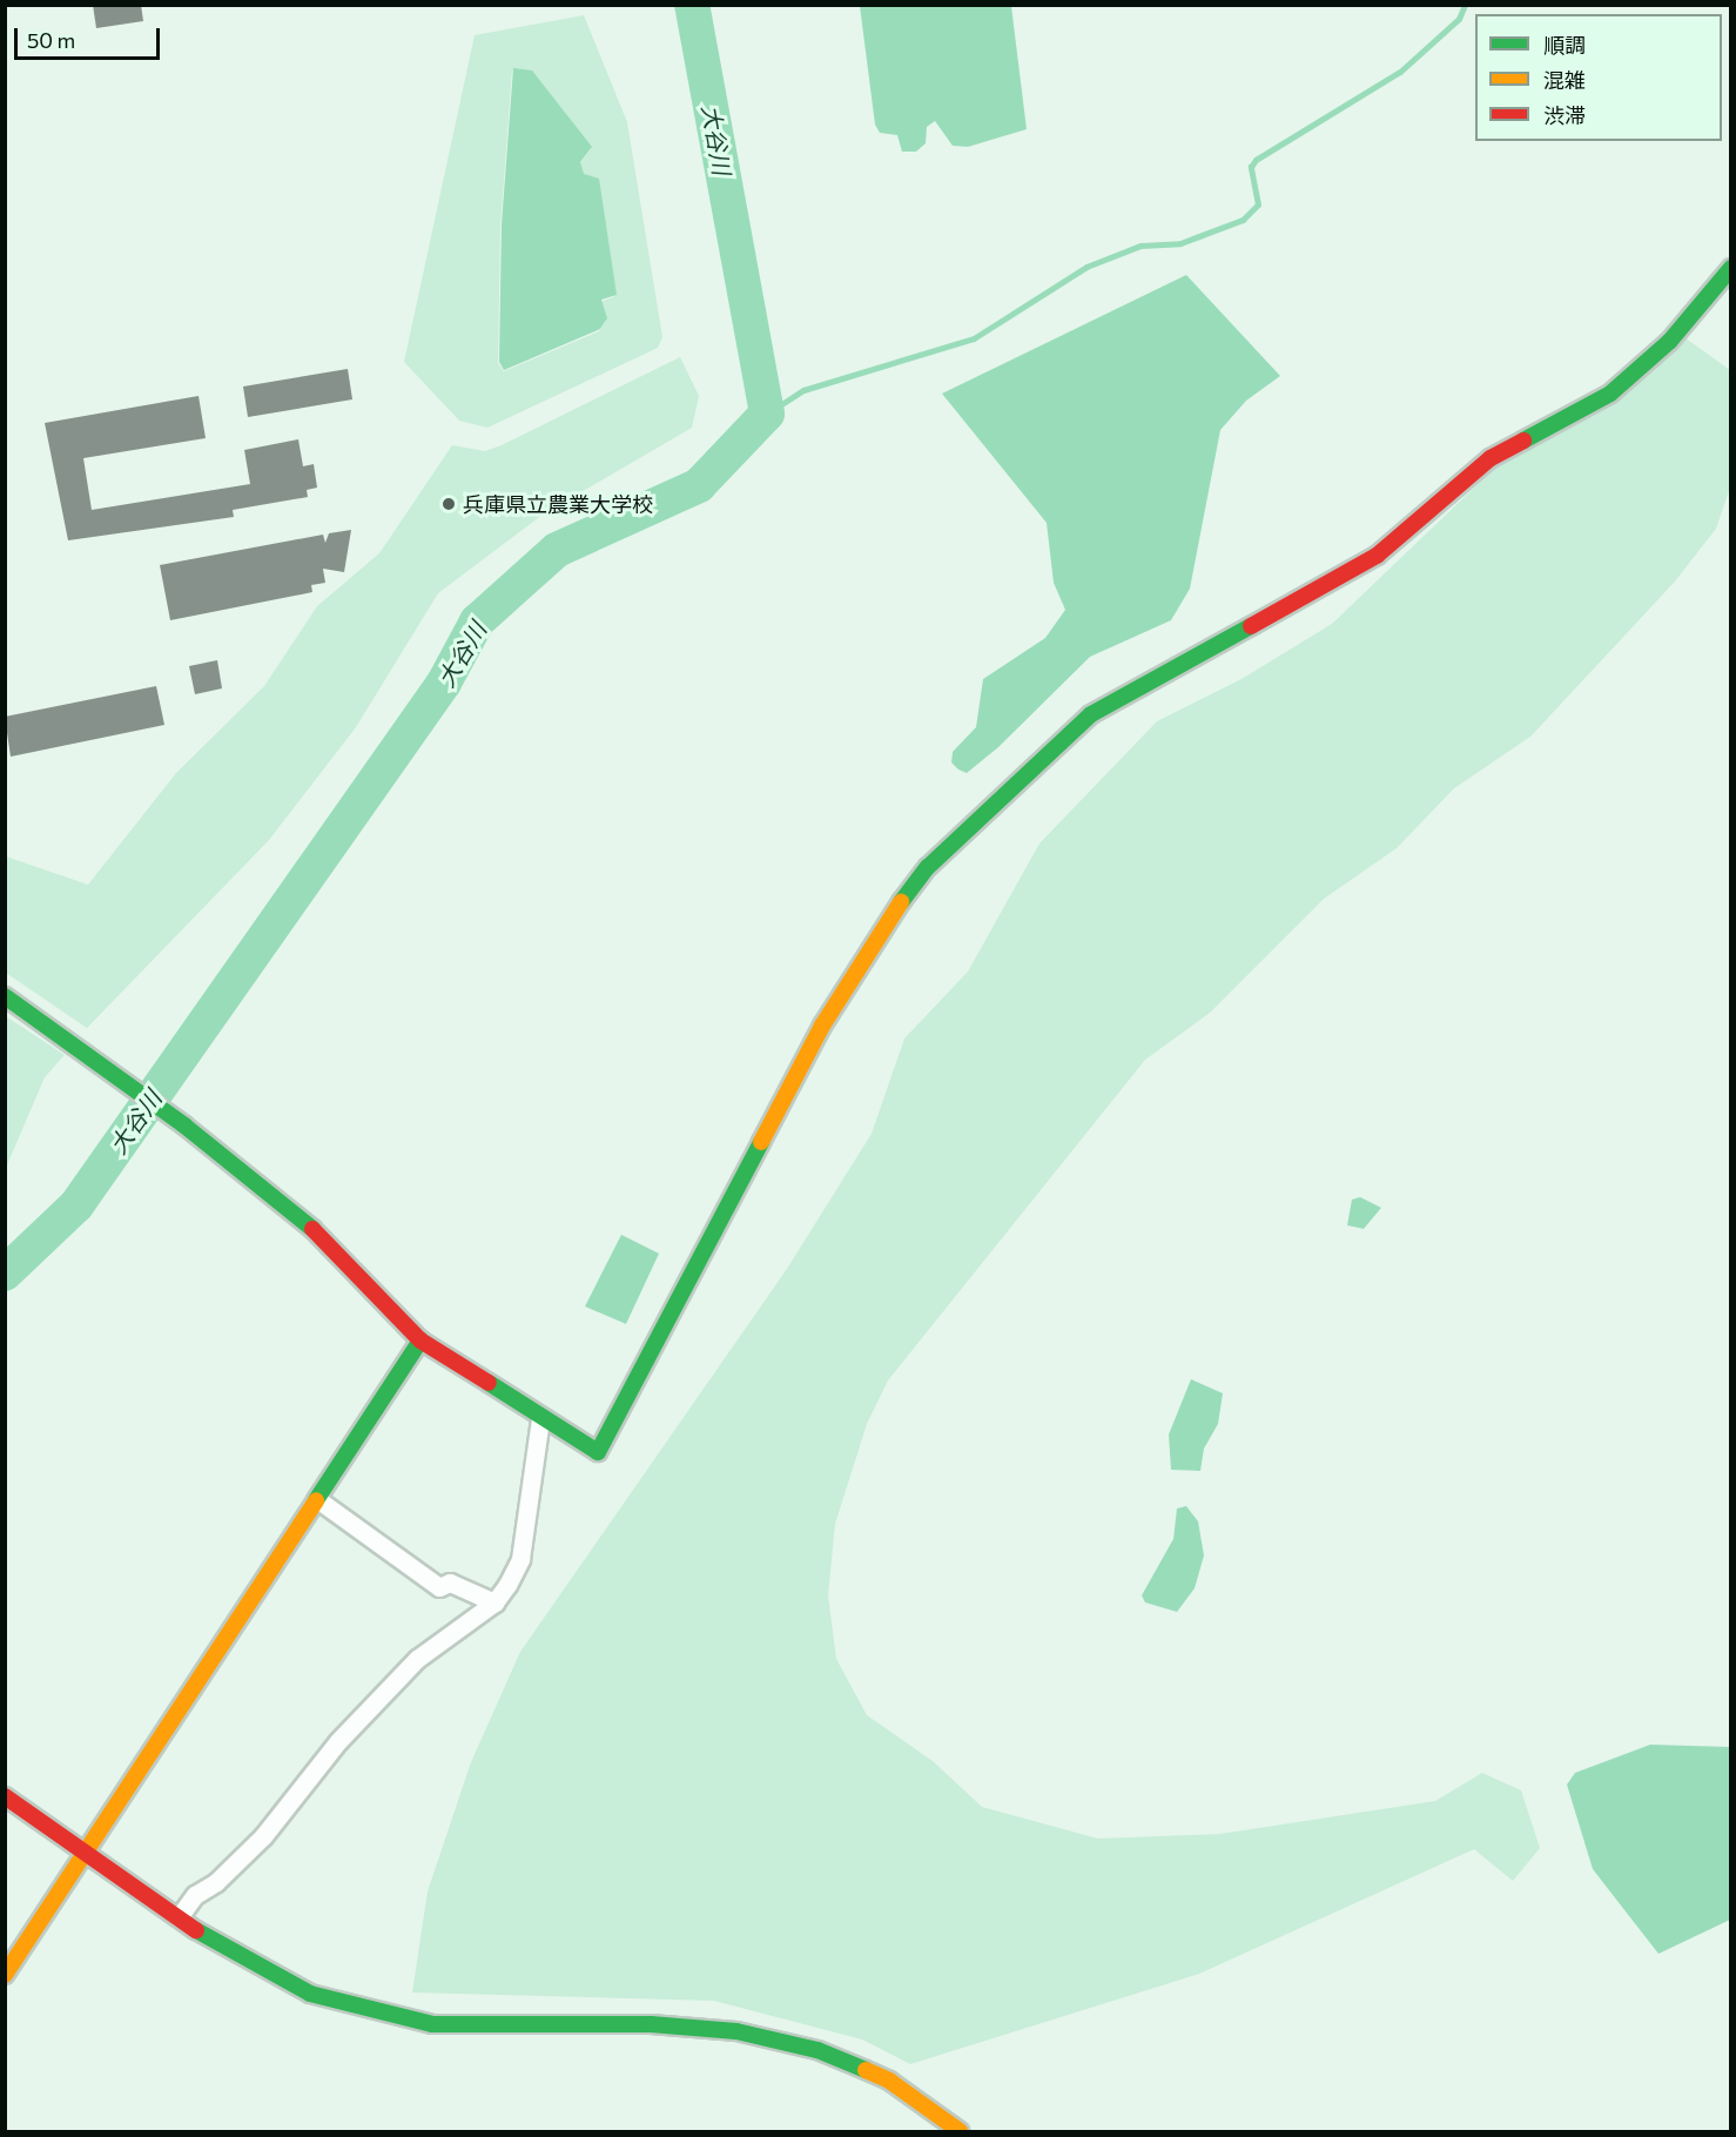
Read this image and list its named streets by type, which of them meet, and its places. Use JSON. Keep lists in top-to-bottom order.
{
  "water": ["大谷川"],
  "places": ["兵庫県立農業大学校"],
  "legend": ["順調", "混雑", "渋滞"],
  "scale_bar": "50 m"
}
